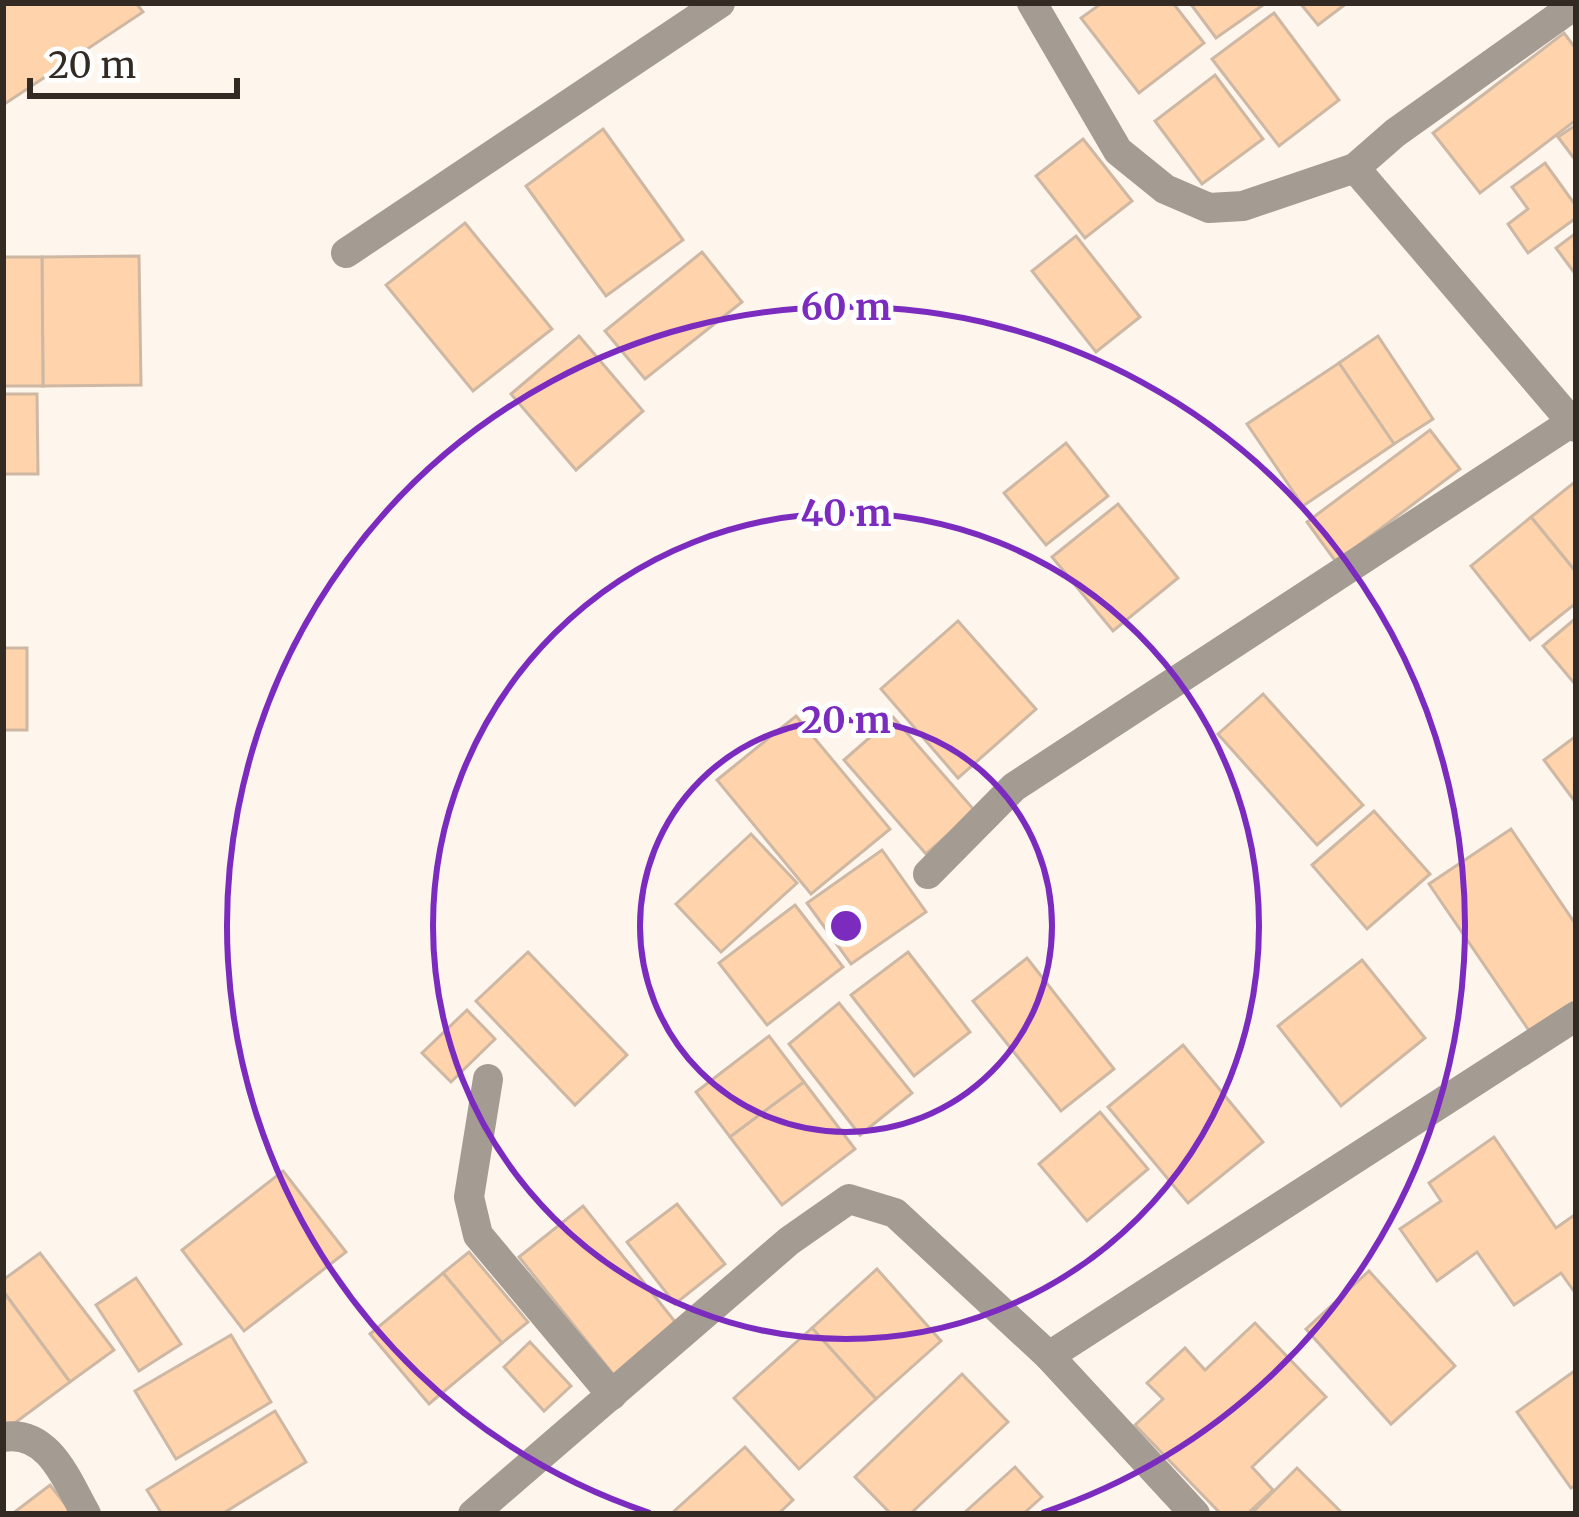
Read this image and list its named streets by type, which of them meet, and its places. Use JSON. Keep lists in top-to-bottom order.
{
  "scale_bar": "20 m",
  "rings": ["60 m", "40 m", "20 m"]
}
